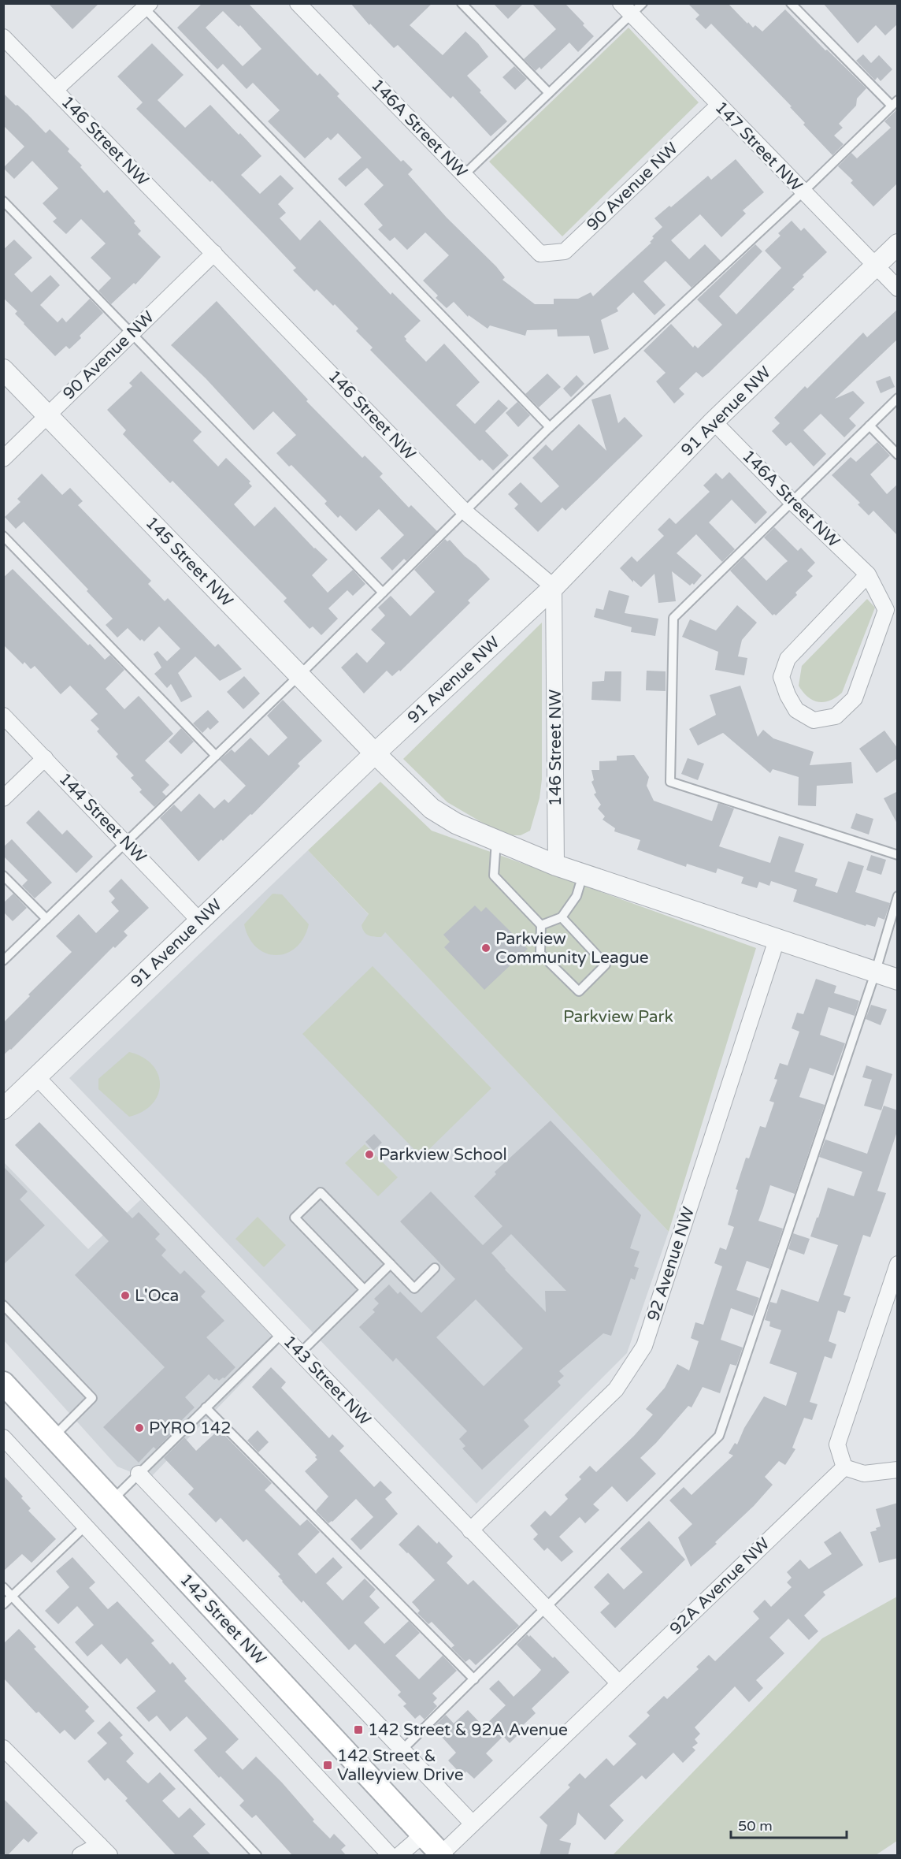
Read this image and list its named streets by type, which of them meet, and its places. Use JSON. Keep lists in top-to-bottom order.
{
  "streets": {
    "main road": ["142 Street NW"],
    "street": [
      "146A Street NW",
      "146 Street NW",
      "147 Street NW",
      "90 Avenue NW",
      "91 Avenue NW",
      "145 Street NW",
      "144 Street NW",
      "92 Avenue NW",
      "143 Street NW",
      "92A Avenue NW"
    ]
  },
  "crossings": [
    ["146A Street NW", "90 Avenue NW"],
    ["146A Street NW", "91 Avenue NW"],
    ["146 Street NW", "90 Avenue NW"],
    ["146 Street NW", "91 Avenue NW"],
    ["147 Street NW", "90 Avenue NW"],
    ["147 Street NW", "91 Avenue NW"],
    ["90 Avenue NW", "145 Street NW"],
    ["91 Avenue NW", "145 Street NW"],
    ["91 Avenue NW", "144 Street NW"],
    ["91 Avenue NW", "143 Street NW"],
    ["92 Avenue NW", "143 Street NW"],
    ["143 Street NW", "92A Avenue NW"],
    ["92A Avenue NW", "142 Street NW"]
  ],
  "parks": ["Parkview Park"],
  "places": {
    "other": [
      "Parkview Community League",
      "Parkview School",
      "L'Oca",
      "PYRO 142"
    ],
    "transit": ["142 Street & 92A Avenue", "142 Street & Valleyview Drive"]
  },
  "scale_bar": "50 m"
}
